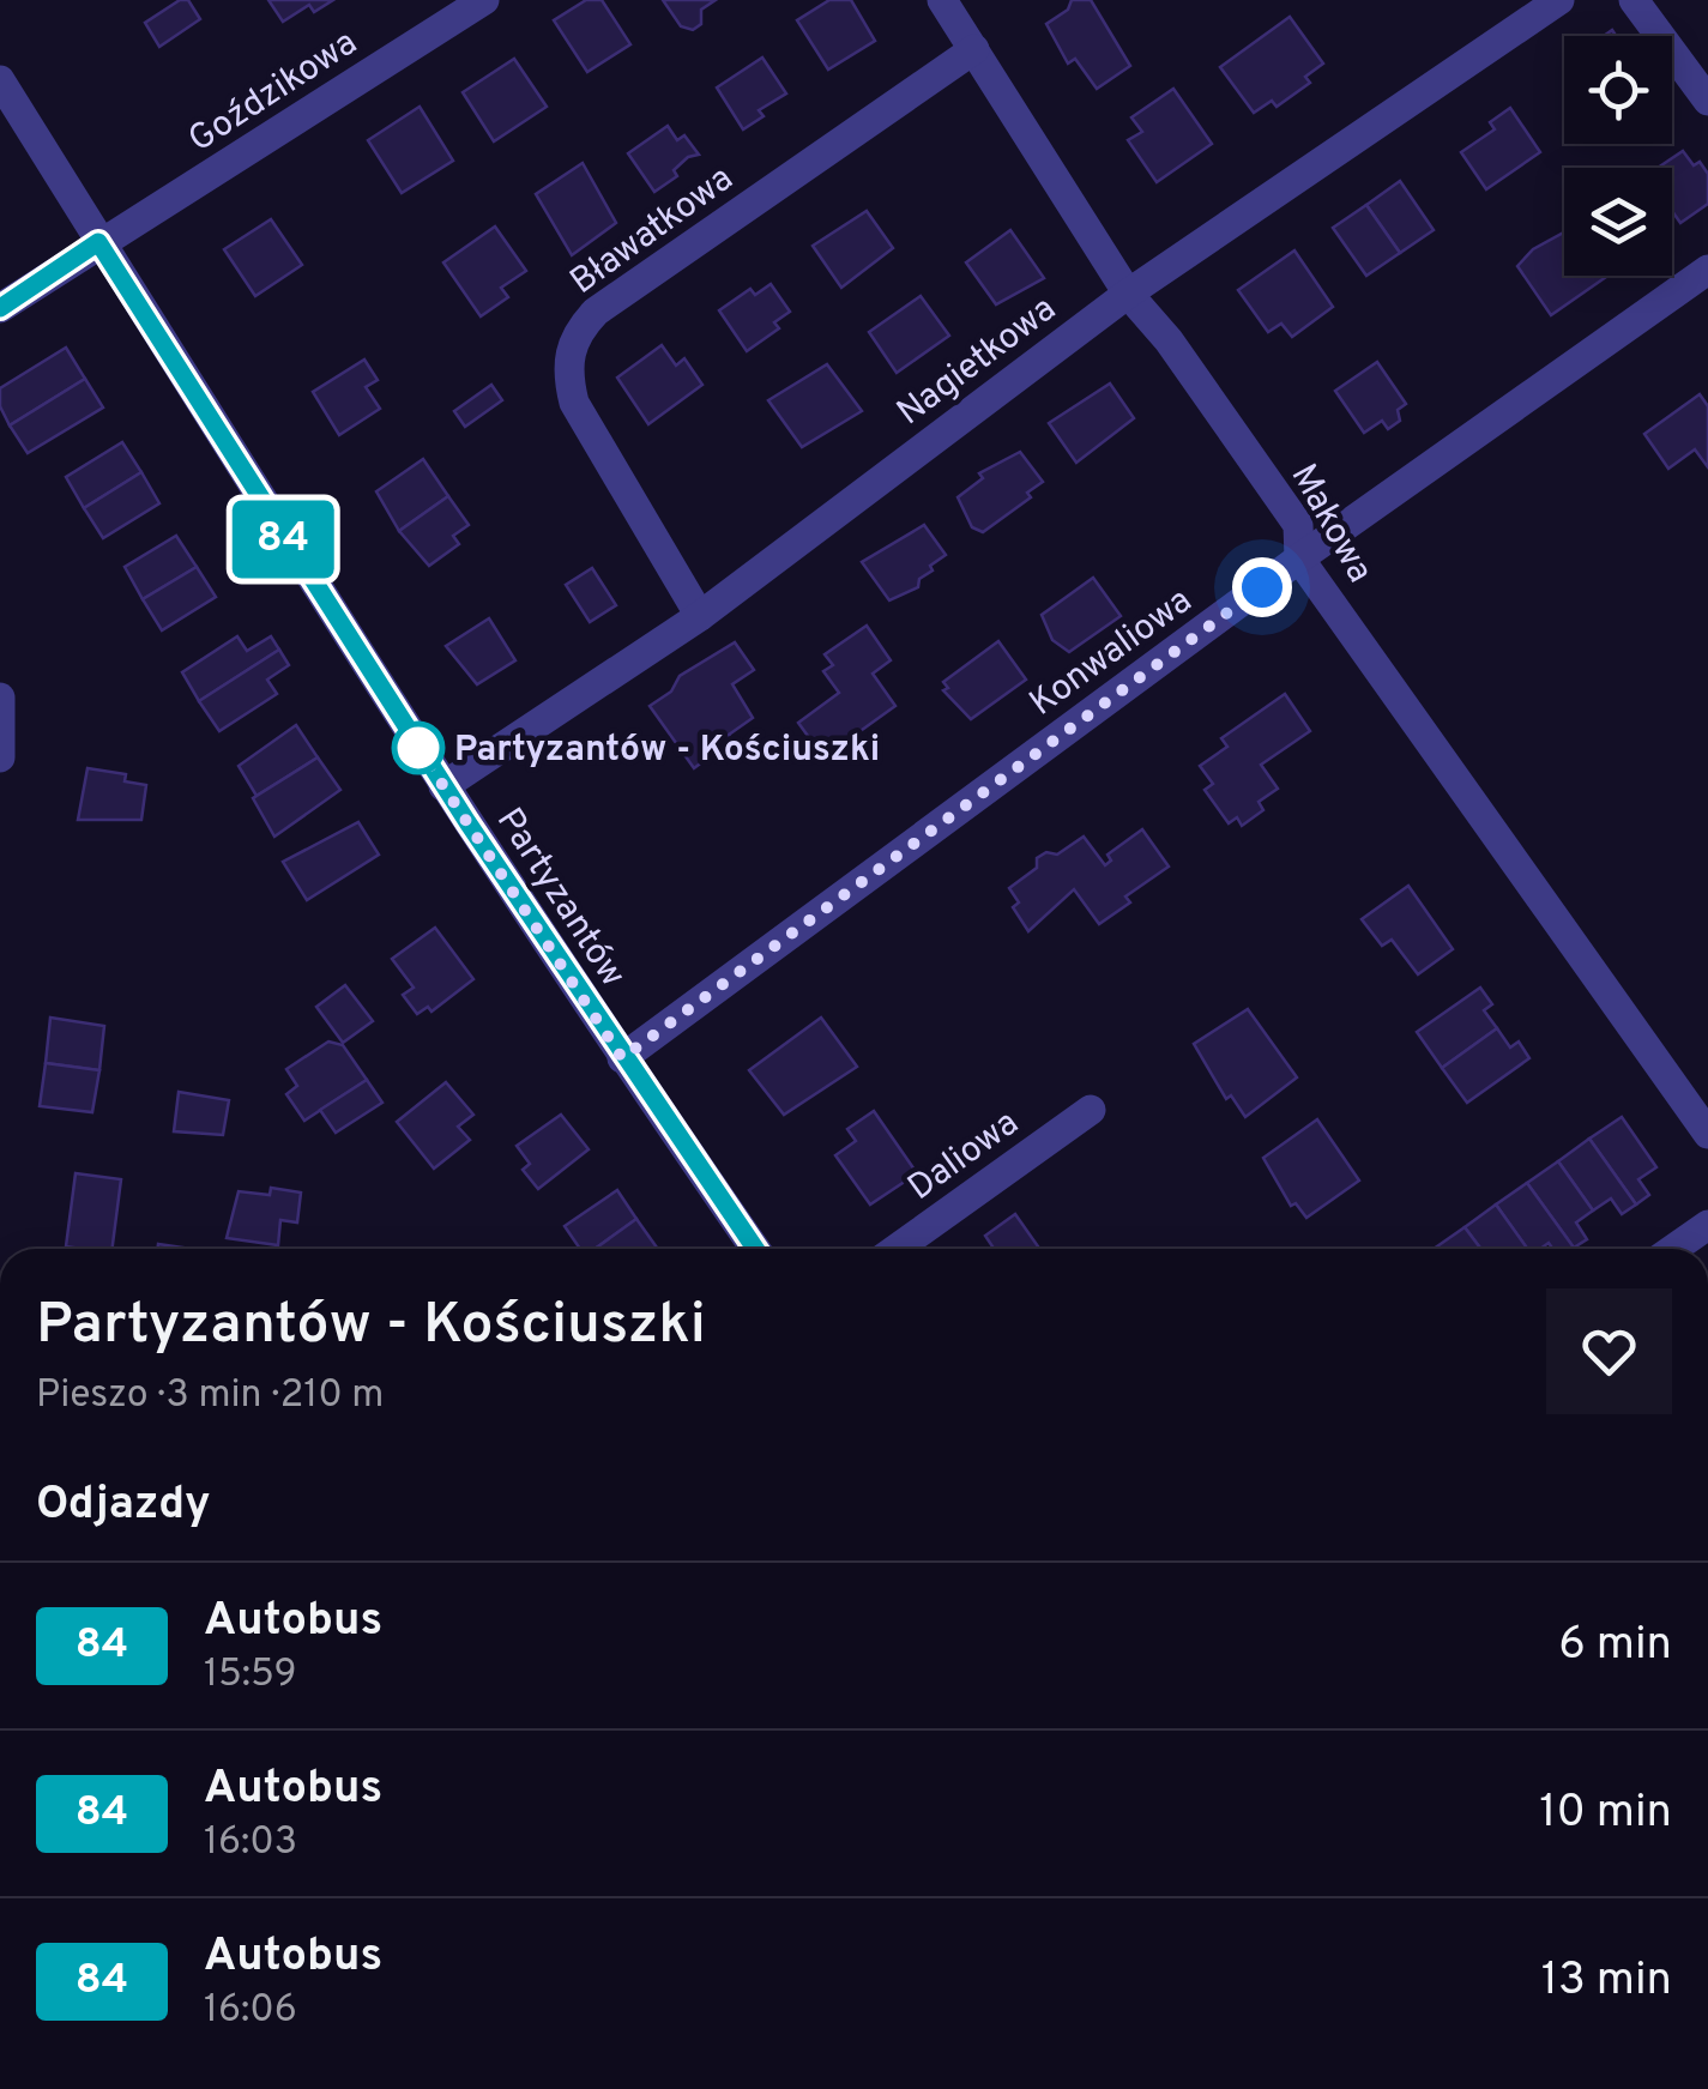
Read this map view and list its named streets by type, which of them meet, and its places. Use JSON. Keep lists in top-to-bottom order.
{
  "streets": {
    "street": [
      "Goździkowa",
      "Bławatkowa",
      "Nagietkowa",
      "Makowa",
      "Konwaliowa",
      "Partyzantów",
      "Daliowa"
    ]
  },
  "crossings": [
    ["Goździkowa", "Partyzantów"],
    ["Bławatkowa", "Nagietkowa"],
    ["Bławatkowa", "Makowa"],
    ["Nagietkowa", "Makowa"],
    ["Nagietkowa", "Partyzantów"],
    ["Makowa", "Konwaliowa"],
    ["Konwaliowa", "Partyzantów"]
  ],
  "places": ["Partyzantów - Kościuszki"],
  "lines": ["bus line 84"],
  "page": {
    "on_map": "84",
    "heading": [
      ["Partyzantów - Kościuszki", "Pieszo · 3 min · 210 m"],
      "Odjazdy"
    ],
    "list": [
      {
        "mark": "84",
        "name": "Autobus",
        "note": "15:59",
        "value": "6 min"
      },
      {
        "mark": "84",
        "name": "Autobus",
        "note": "16:03",
        "value": "10 min"
      },
      {
        "mark": "84",
        "name": "Autobus",
        "note": "16:06",
        "value": "13 min"
      }
    ]
  }
}
